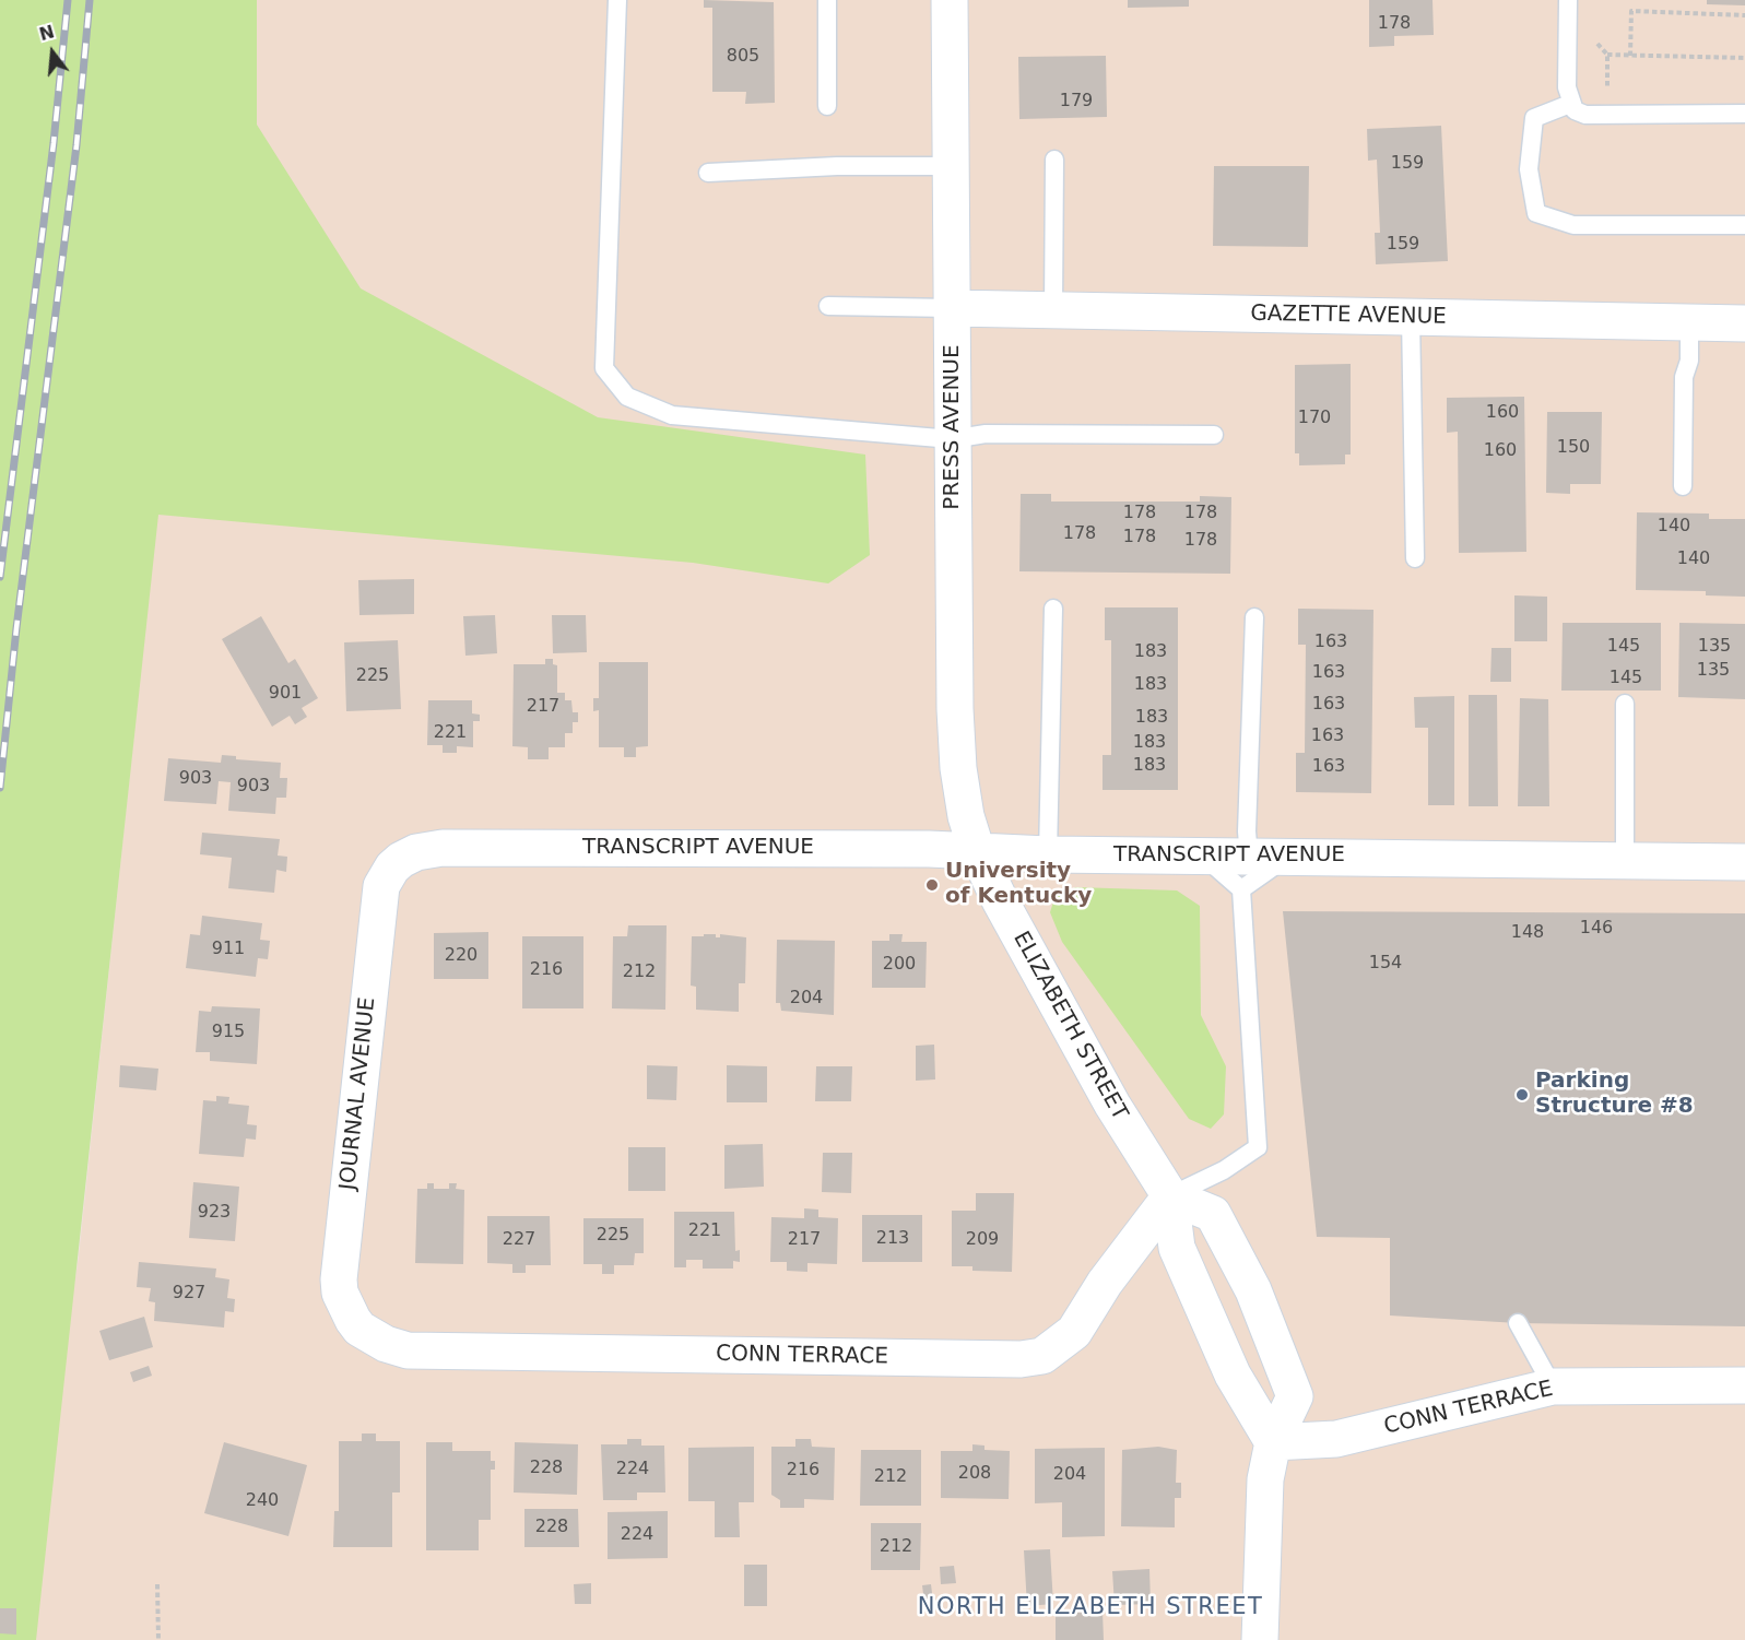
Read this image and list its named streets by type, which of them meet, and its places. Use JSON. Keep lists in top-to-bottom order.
{
  "streets": {
    "street": [
      "GAZETTE AVENUE",
      "PRESS AVENUE",
      "TRANSCRIPT AVENUE",
      "ELIZABETH STREET",
      "JOURNAL AVENUE",
      "CONN TERRACE"
    ]
  },
  "crossings": [
    ["GAZETTE AVENUE", "PRESS AVENUE"],
    ["PRESS AVENUE", "TRANSCRIPT AVENUE"],
    ["PRESS AVENUE", "ELIZABETH STREET"],
    ["TRANSCRIPT AVENUE", "ELIZABETH STREET"],
    ["TRANSCRIPT AVENUE", "JOURNAL AVENUE"],
    ["ELIZABETH STREET", "CONN TERRACE"],
    ["JOURNAL AVENUE", "CONN TERRACE"]
  ],
  "districts": ["NORTH ELIZABETH STREET"],
  "places": ["University of Kentucky", "Parking Structure #8"],
  "house_numbers": [
    "178",
    "805",
    "179",
    "159",
    "159",
    "160",
    "170",
    "150",
    "160",
    "178",
    "178",
    "140",
    "178",
    "178",
    "178",
    "140",
    "163",
    "145",
    "135",
    "183",
    "135",
    "163",
    "225",
    "145",
    "183",
    "901",
    "163",
    "217",
    "183",
    "221",
    "163",
    "183",
    "183",
    "163",
    "903",
    "903",
    "146",
    "148",
    "911",
    "220",
    "154",
    "200",
    "216",
    "212",
    "204",
    "915",
    "923",
    "221",
    "225",
    "213",
    "227",
    "217",
    "209",
    "927",
    "228",
    "224",
    "216",
    "208",
    "204",
    "212",
    "240",
    "228",
    "224",
    "212"
  ],
  "north": "top"
}
